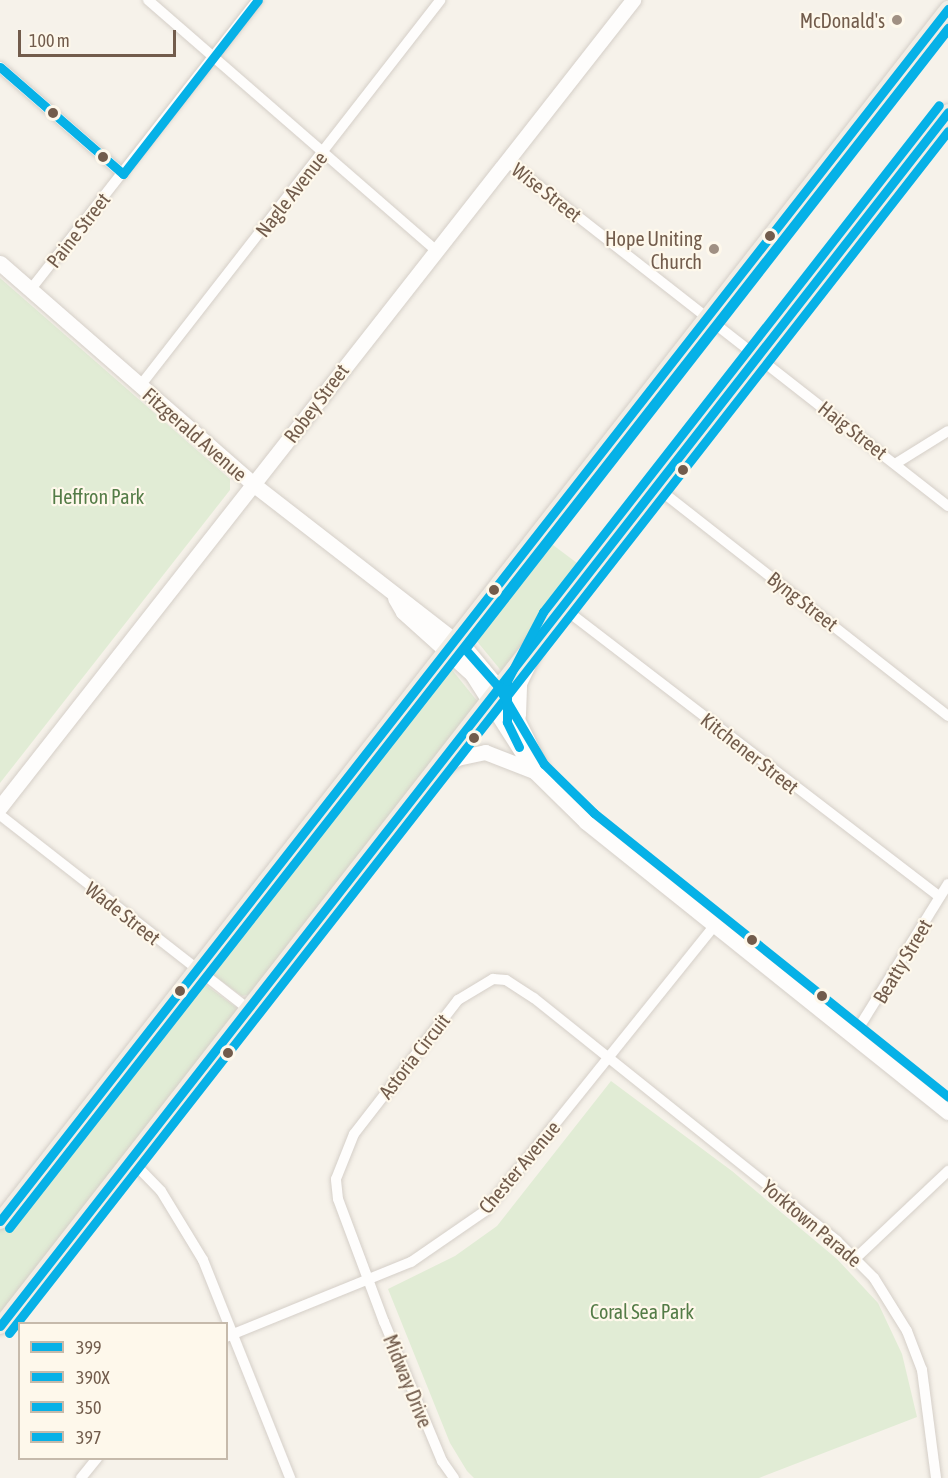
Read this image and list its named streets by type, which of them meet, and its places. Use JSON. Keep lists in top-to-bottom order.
{
  "streets": {
    "street": [
      "Wise Street",
      "Nagle Avenue",
      "Paine Street",
      "Robey Street",
      "Haig Street",
      "Fitzgerald Avenue",
      "Byng Street",
      "Kitchener Street",
      "Wade Street",
      "Beatty Street",
      "Astoria Circuit",
      "Chester Avenue",
      "Yorktown Parade",
      "Midway Drive"
    ]
  },
  "crossings": [
    ["Wise Street", "Robey Street"],
    ["Wise Street", "Haig Street"],
    ["Nagle Avenue", "Fitzgerald Avenue"],
    ["Paine Street", "Fitzgerald Avenue"],
    ["Robey Street", "Fitzgerald Avenue"],
    ["Fitzgerald Avenue", "Beatty Street"],
    ["Fitzgerald Avenue", "Chester Avenue"],
    ["Kitchener Street", "Beatty Street"],
    ["Astoria Circuit", "Chester Avenue"],
    ["Astoria Circuit", "Yorktown Parade"],
    ["Astoria Circuit", "Midway Drive"],
    ["Chester Avenue", "Yorktown Parade"],
    ["Chester Avenue", "Midway Drive"]
  ],
  "parks": ["Heffron Park", "Coral Sea Park"],
  "places": ["McDonald's", "Hope Uniting Church"],
  "lines": [
    "transit line 397",
    "transit line 399",
    "transit line 390X",
    "transit line 350"
  ],
  "legend": [
    "399",
    "390X",
    "350",
    "397"
  ],
  "scale_bar": "100 m"
}
